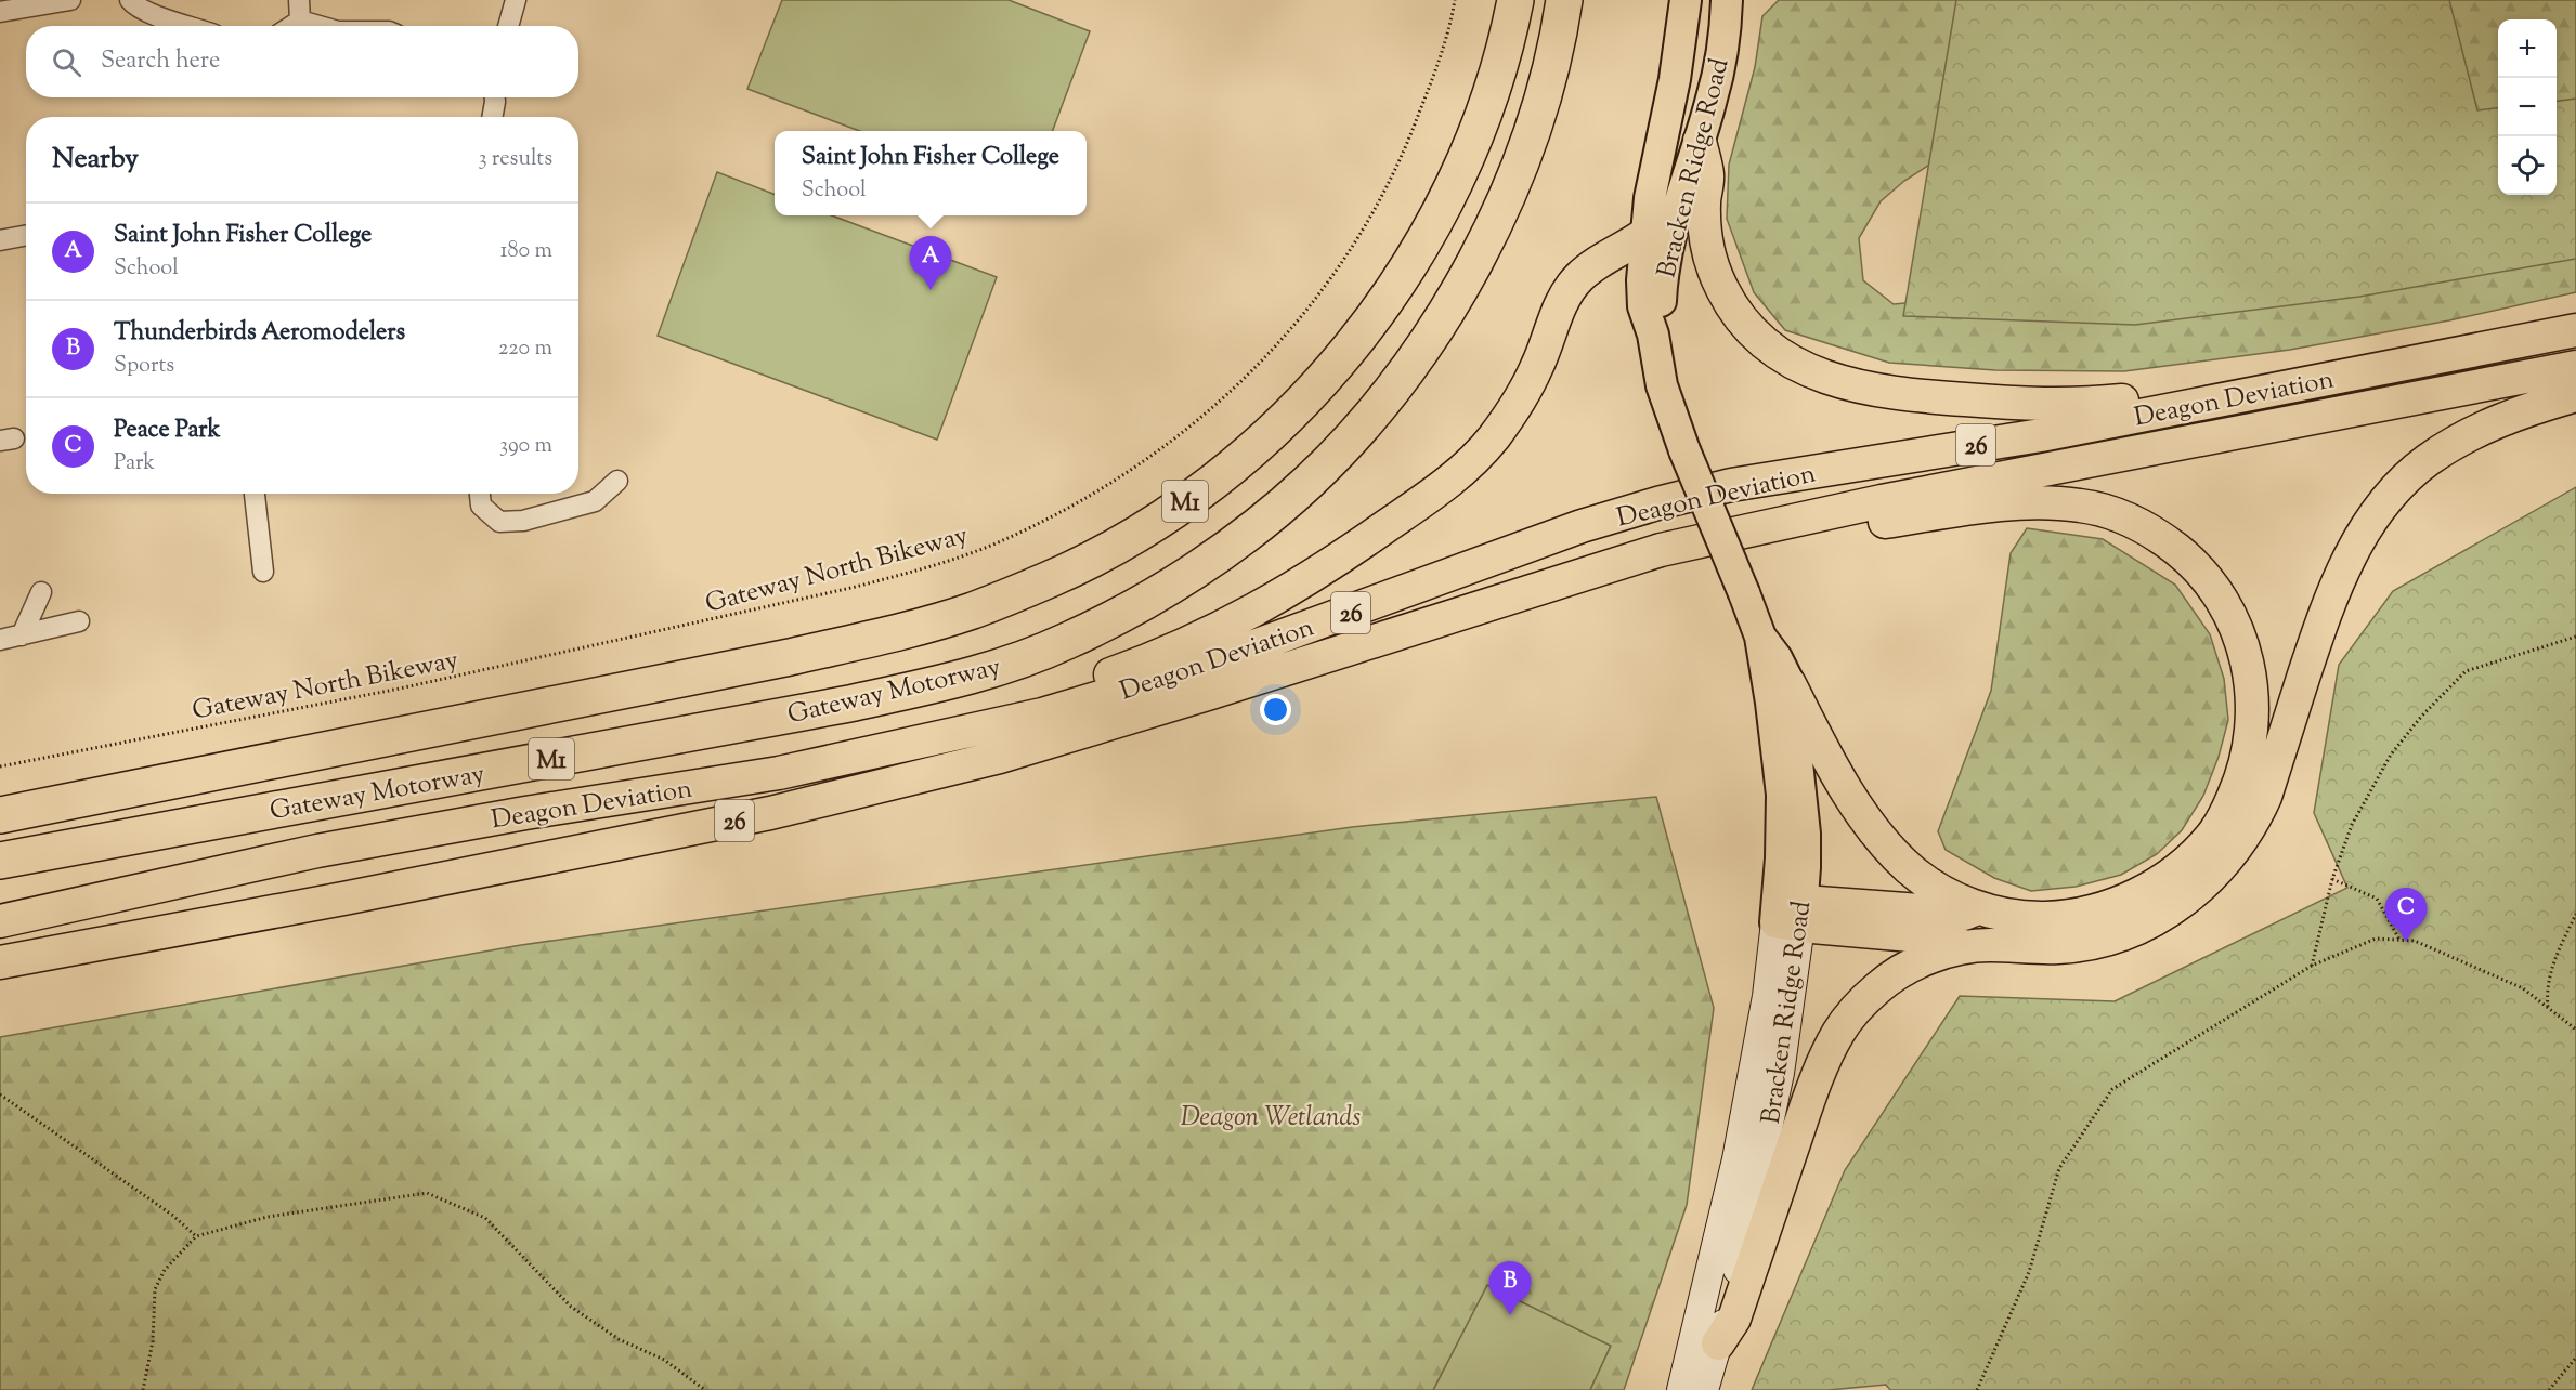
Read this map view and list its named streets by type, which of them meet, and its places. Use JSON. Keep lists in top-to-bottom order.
{
  "streets": {
    "highway": [
      "Deagon Deviation",
      "26",
      "M1",
      "Gateway Motorway"
    ],
    "main road": ["Bracken Ridge Road"],
    "path": ["Gateway North Bikeway"]
  },
  "parks": ["Deagon Wetlands"],
  "page": {
    "map_buttons": ["+", "−"],
    "search": "Search here",
    "heading": ["Nearby", "3 results"],
    "popup": ["Saint John Fisher College", "School"],
    "list": [
      {
        "mark": "A",
        "name": "Saint John Fisher College",
        "note": "School",
        "value": "180 m"
      },
      {
        "mark": "B",
        "name": "Thunderbirds Aeromodelers",
        "note": "Sports",
        "value": "220 m"
      },
      {
        "mark": "C",
        "name": "Peace Park",
        "note": "Park",
        "value": "390 m"
      }
    ],
    "pins": ["A", "C", "B"]
  }
}
